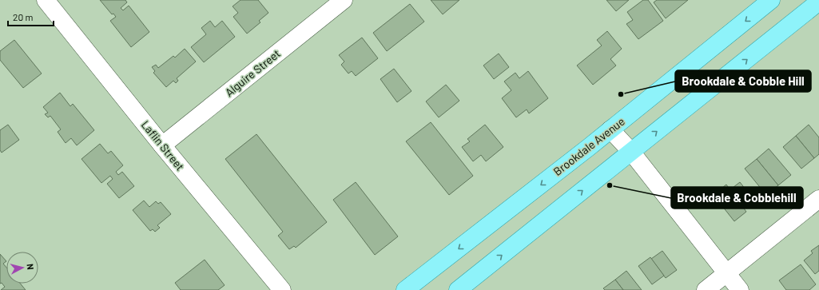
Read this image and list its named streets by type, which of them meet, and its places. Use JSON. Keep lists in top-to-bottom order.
{
  "streets": {
    "main road": ["Brookdale Avenue"],
    "street": ["Alguire Street", "Laflin Street"]
  },
  "crossings": [
    ["Alguire Street", "Laflin Street"]
  ],
  "places": ["Brookdale & Cobble Hill", "Brookdale & Cobblehill"],
  "scale_bar": "20 m",
  "north": "right"
}
